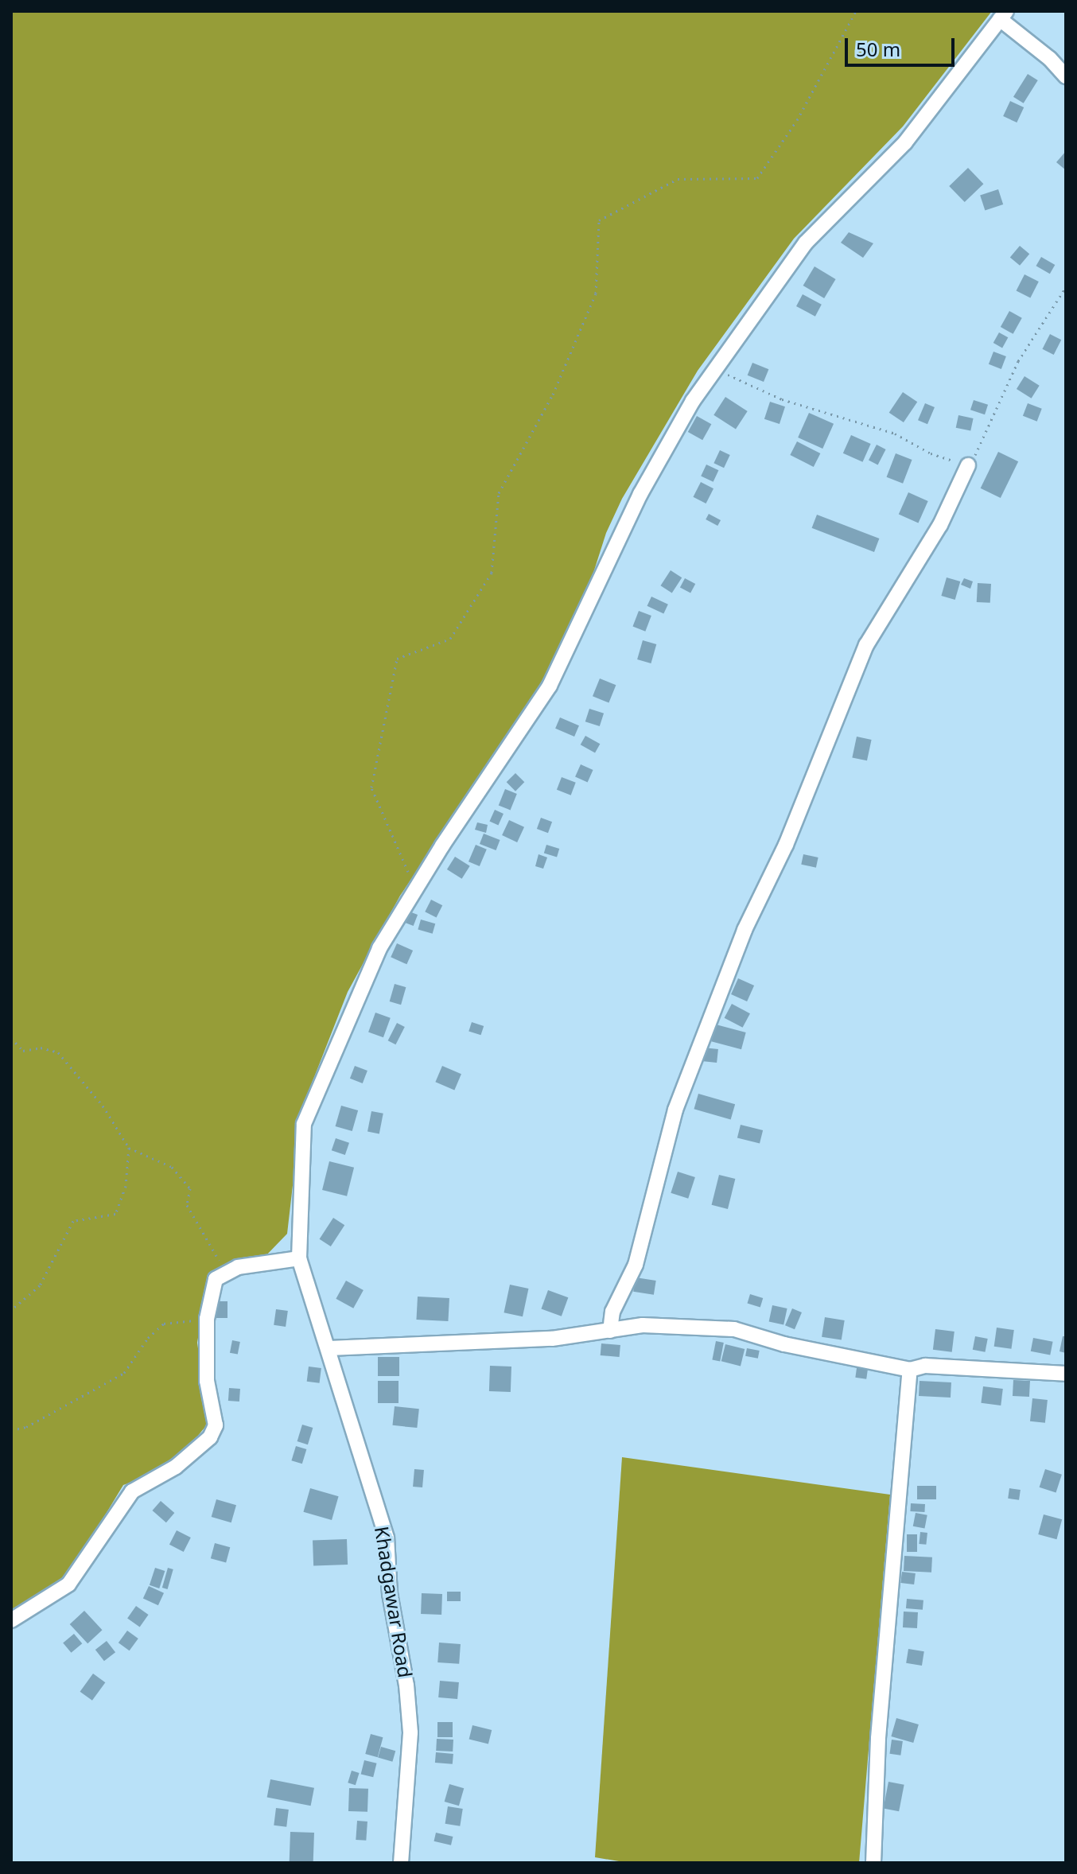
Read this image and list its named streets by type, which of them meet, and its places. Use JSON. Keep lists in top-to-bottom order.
{
  "streets": {
    "street": ["Khadgawar Road"]
  },
  "scale_bar": "50 m"
}
